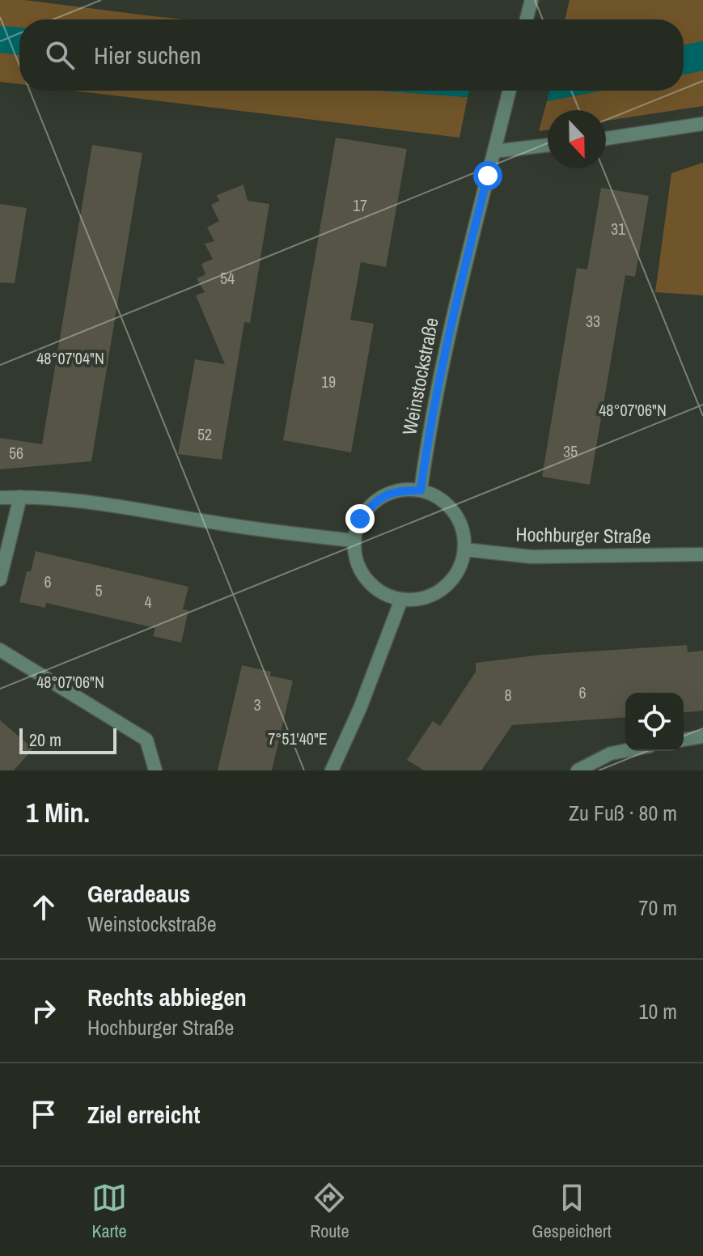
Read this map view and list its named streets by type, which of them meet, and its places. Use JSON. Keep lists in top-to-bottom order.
{
  "streets": {
    "street": ["Weinstockstraße", "Hochburger Straße"]
  },
  "crossings": [
    ["Weinstockstraße", "Hochburger Straße"]
  ],
  "house_numbers": [
    "17",
    "31",
    "54",
    "33",
    "19",
    "52",
    "35",
    "56",
    "6",
    "5",
    "4",
    "6",
    "8",
    "3"
  ],
  "scale_bar": "20 m",
  "north": "bottom",
  "page": {
    "search": "Hier suchen",
    "scale": "20 m",
    "heading": ["1 Min.", "Zu Fuß · 80 m"],
    "list": [
      ["Geradeaus", "Weinstockstraße", "70 m"],
      ["Rechts abbiegen", "Hochburger Straße", "10 m"],
      "Ziel erreicht"
    ],
    "nav": ["Karte", "Route", "Gespeichert"]
  },
  "coordinates": ["48°07'04\"N", "48°07'06\"N", "7°51'40\"E"]
}
